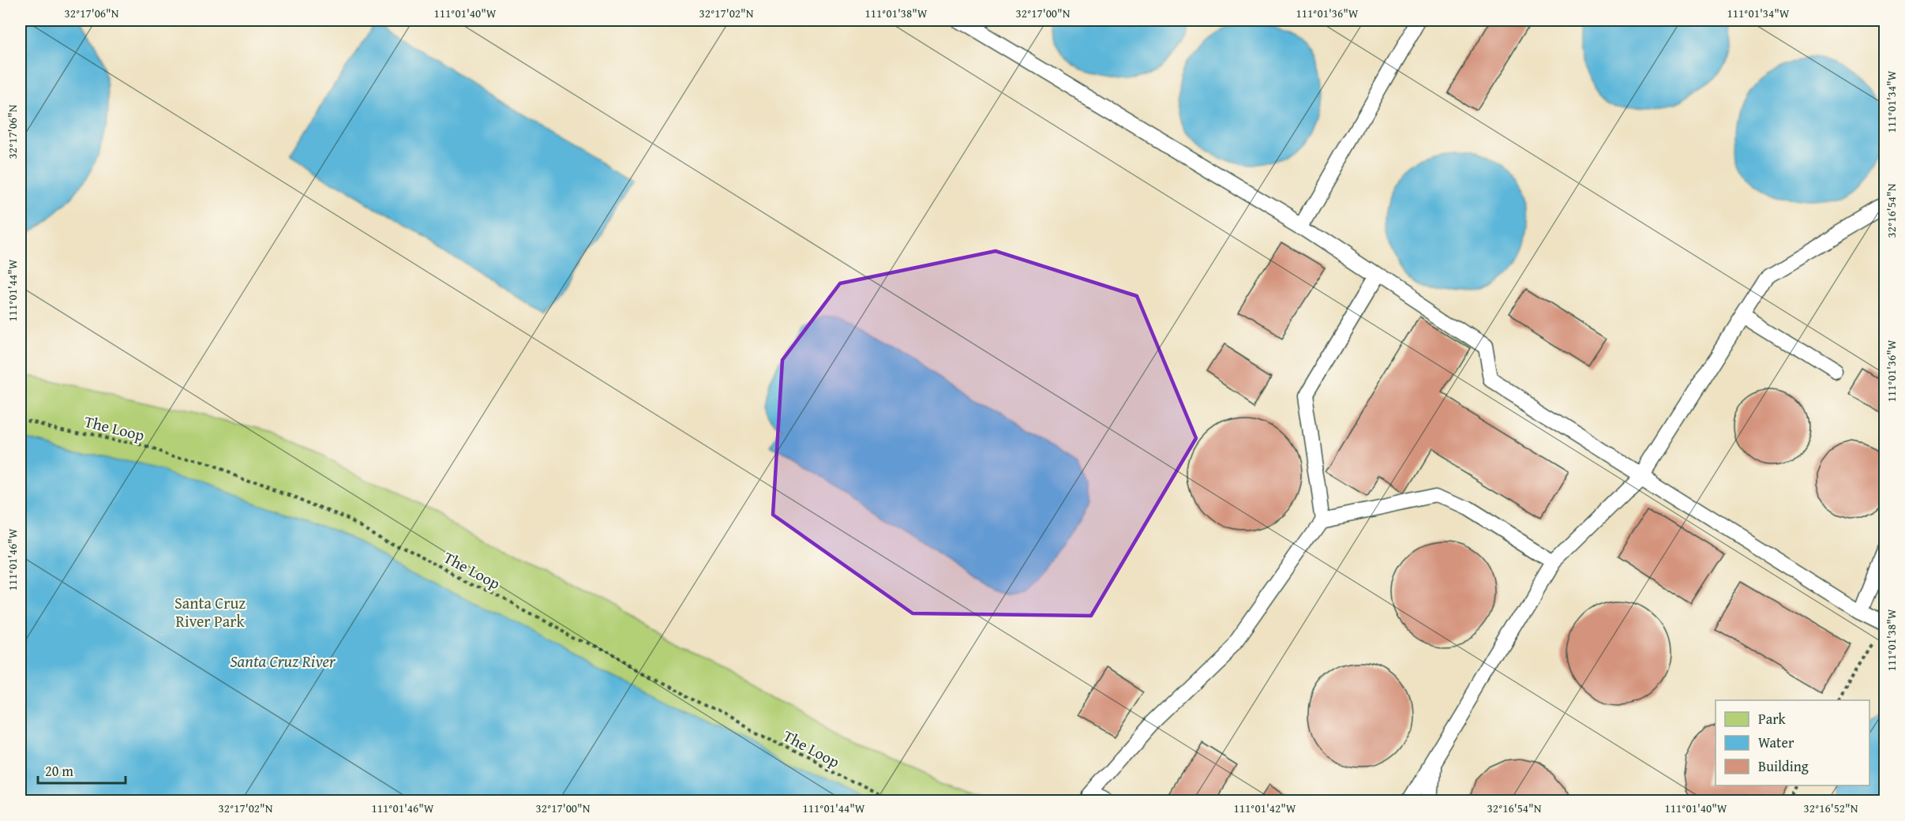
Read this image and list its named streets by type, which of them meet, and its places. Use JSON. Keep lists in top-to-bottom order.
{
  "streets": {
    "path": ["The Loop"]
  },
  "water": ["Santa Cruz River"],
  "parks": ["Santa Cruz River Park"],
  "legend": ["Park", "Water", "Building"],
  "scale_bar": "20 m",
  "coordinates": [
    "32°17'06\"N",
    "111°01'40\"W",
    "32°17'02\"N",
    "111°01'38\"W",
    "32°17'00\"N",
    "111°01'36\"W",
    "111°01'34\"W",
    "32°16'54\"N",
    "111°01'44\"W",
    "111°01'46\"W",
    "111°01'42\"W",
    "32°16'52\"N"
  ]
}
